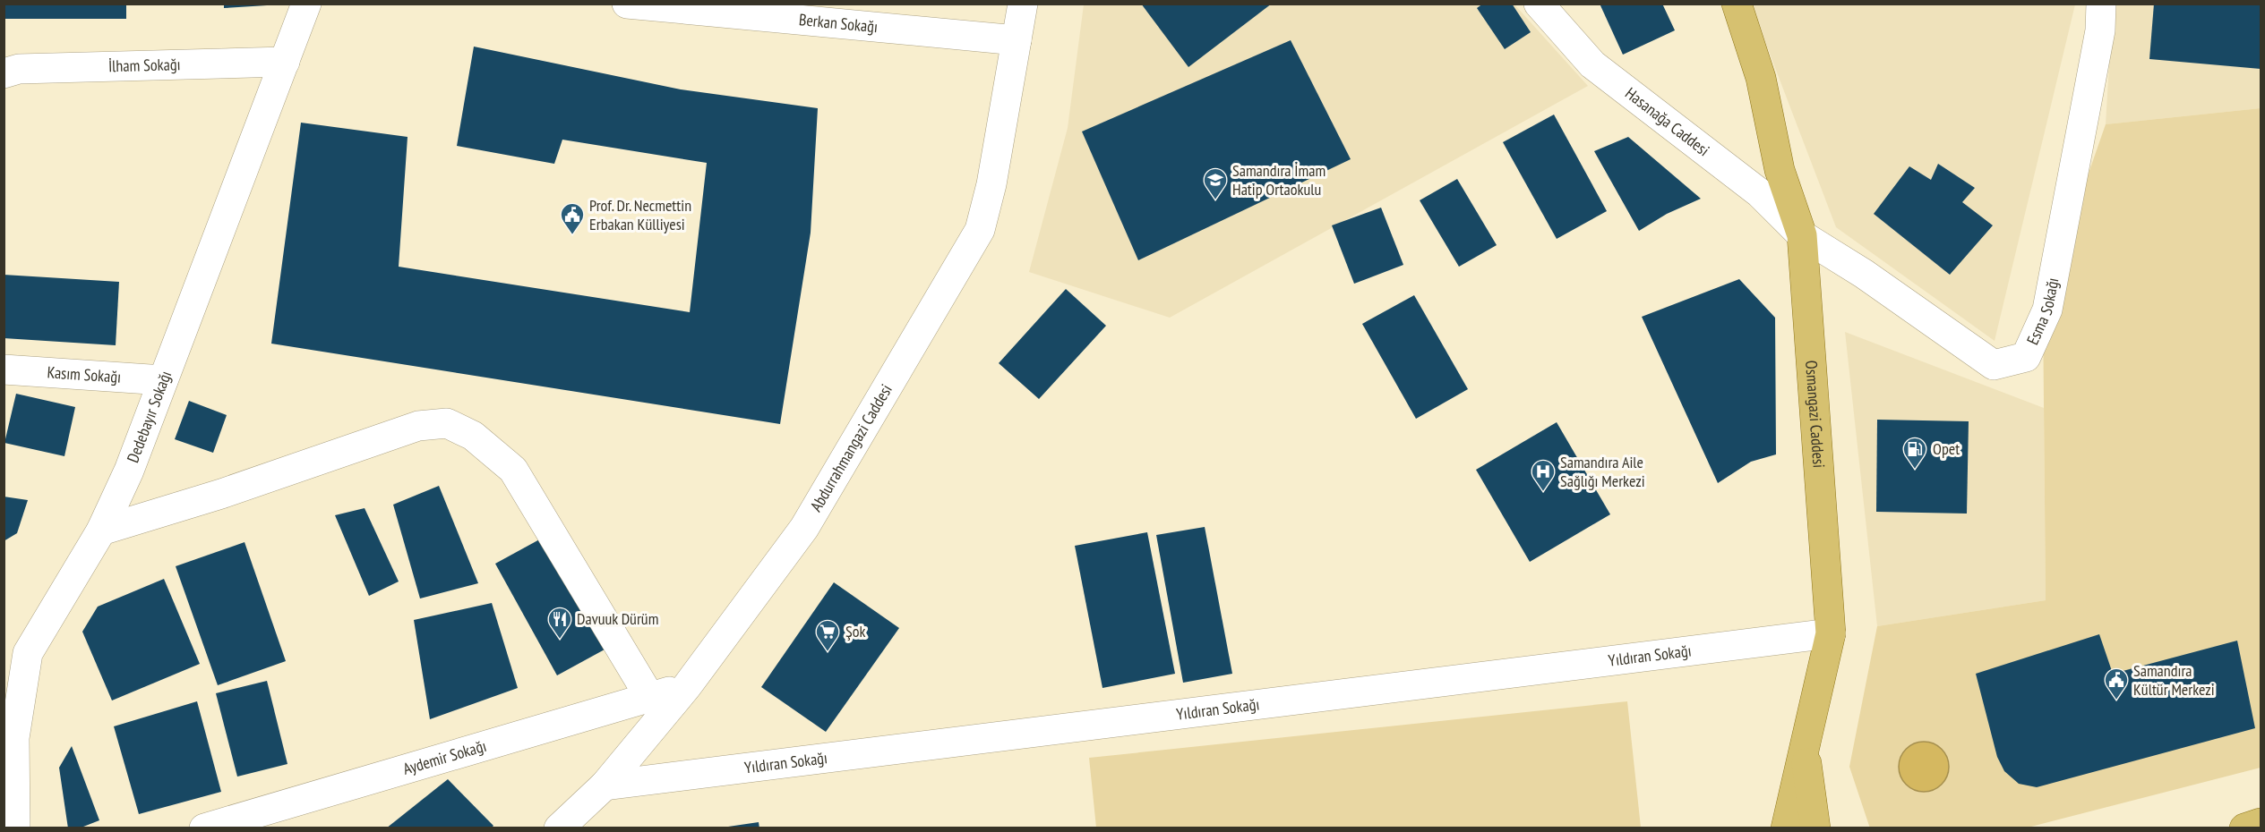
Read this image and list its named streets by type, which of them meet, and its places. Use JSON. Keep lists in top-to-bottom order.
{
  "streets": {
    "main road": ["Osmangazi Caddesi"],
    "street": [
      "Berkan Sokağı",
      "İlham Sokağı",
      "Hasanağa Caddesi",
      "Esma Sokağı",
      "Kasım Sokağı",
      "Dedebayır Sokağı",
      "Abdurrahmangazi Caddesi",
      "Yıldıran Sokağı",
      "Aydemir Sokağı"
    ]
  },
  "crossings": [
    ["Berkan Sokağı", "Abdurrahmangazi Caddesi"],
    ["İlham Sokağı", "Dedebayır Sokağı"],
    ["Hasanağa Caddesi", "Esma Sokağı"],
    ["Hasanağa Caddesi", "Osmangazi Caddesi"],
    ["Esma Sokağı", "Osmangazi Caddesi"],
    ["Kasım Sokağı", "Dedebayır Sokağı"],
    ["Osmangazi Caddesi", "Yıldıran Sokağı"],
    ["Abdurrahmangazi Caddesi", "Yıldıran Sokağı"],
    ["Abdurrahmangazi Caddesi", "Aydemir Sokağı"]
  ],
  "places": {
    "school or university": ["Samandıra İmam Hatip Ortaokulu"],
    "public building": ["Prof. Dr. Necmettin Erbakan Külliyesi", "Samandıra Kültür Merkezi"],
    "fuel station": ["Opet"],
    "hospital": ["Samandıra Aile Sağlığı Merkezi"],
    "restaurant": ["Davuuk Dürüm"],
    "supermarket": ["Şok"]
  }
}
